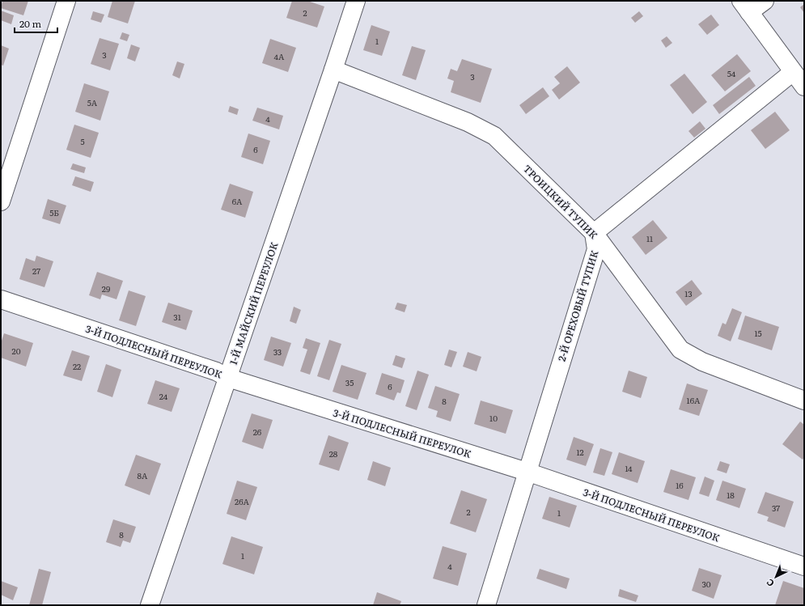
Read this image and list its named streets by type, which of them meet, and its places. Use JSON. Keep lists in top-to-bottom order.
{
  "streets": {
    "street": [
      "ТРОИЦКИЙ ТУПИК",
      "1-Й МАЙСКИЙ ПЕРЕУЛОК",
      "2-Й ОРЕХОВЫЙ ТУПИК",
      "3-Й ПОДЛЕСНЫЙ ПЕРЕУЛОК"
    ]
  },
  "crossings": [
    ["ТРОИЦКИЙ ТУПИК", "1-Й МАЙСКИЙ ПЕРЕУЛОК"],
    ["ТРОИЦКИЙ ТУПИК", "2-Й ОРЕХОВЫЙ ТУПИК"],
    ["1-Й МАЙСКИЙ ПЕРЕУЛОК", "3-Й ПОДЛЕСНЫЙ ПЕРЕУЛОК"],
    ["2-Й ОРЕХОВЫЙ ТУПИК", "3-Й ПОДЛЕСНЫЙ ПЕРЕУЛОК"]
  ],
  "house_numbers": [
    "2",
    "1",
    "3",
    "4А",
    "54",
    "3",
    "5А",
    "4",
    "5",
    "6",
    "6А",
    "5Б",
    "11",
    "27",
    "29",
    "13",
    "31",
    "15",
    "20",
    "33",
    "22",
    "35",
    "6",
    "24",
    "16А",
    "8",
    "10",
    "26",
    "12",
    "28",
    "14",
    "8А",
    "16",
    "18",
    "26А",
    "37",
    "2",
    "1",
    "8",
    "1",
    "4",
    "30"
  ],
  "scale_bar": "20 m",
  "north": "bottom left"
}
